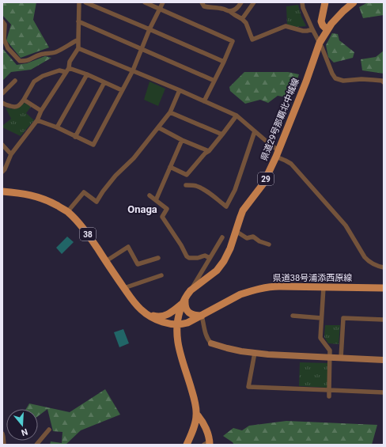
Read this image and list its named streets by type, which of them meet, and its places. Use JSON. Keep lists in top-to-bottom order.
{
  "streets": {
    "main road": [
      "県道29号那覇北中城線",
      "29",
      "38",
      "県道38号浦添西原線"
    ]
  },
  "crossings": [
    ["県道29号那覇北中城線", "県道38号浦添西原線"]
  ],
  "districts": ["Onaga"],
  "north": "bottom"
}
